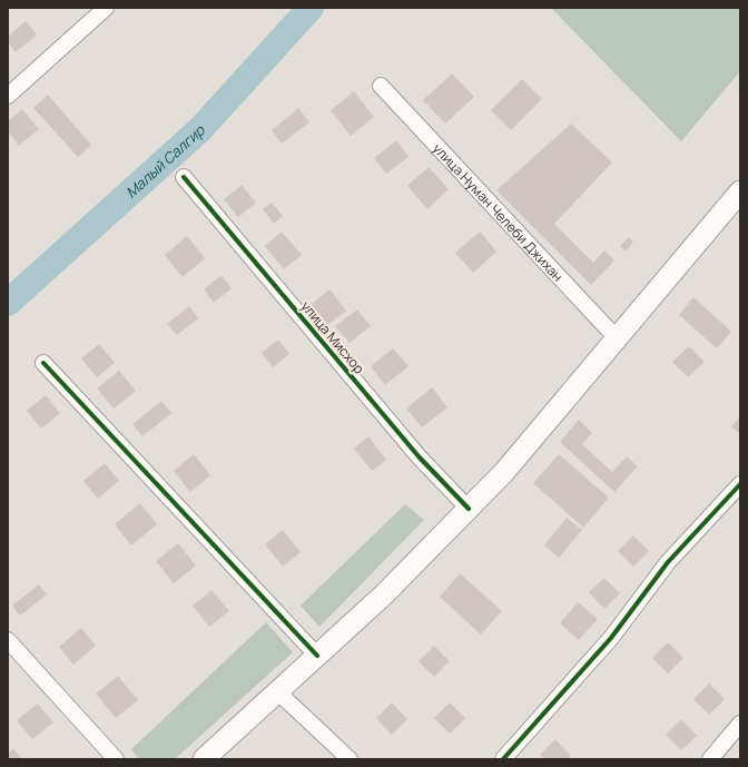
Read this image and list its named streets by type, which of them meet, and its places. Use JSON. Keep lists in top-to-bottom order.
{
  "streets": {
    "street": ["улица Нуман Челеби Джихан", "улица Мисхор"]
  },
  "water": ["Малый Салгир"]
}
